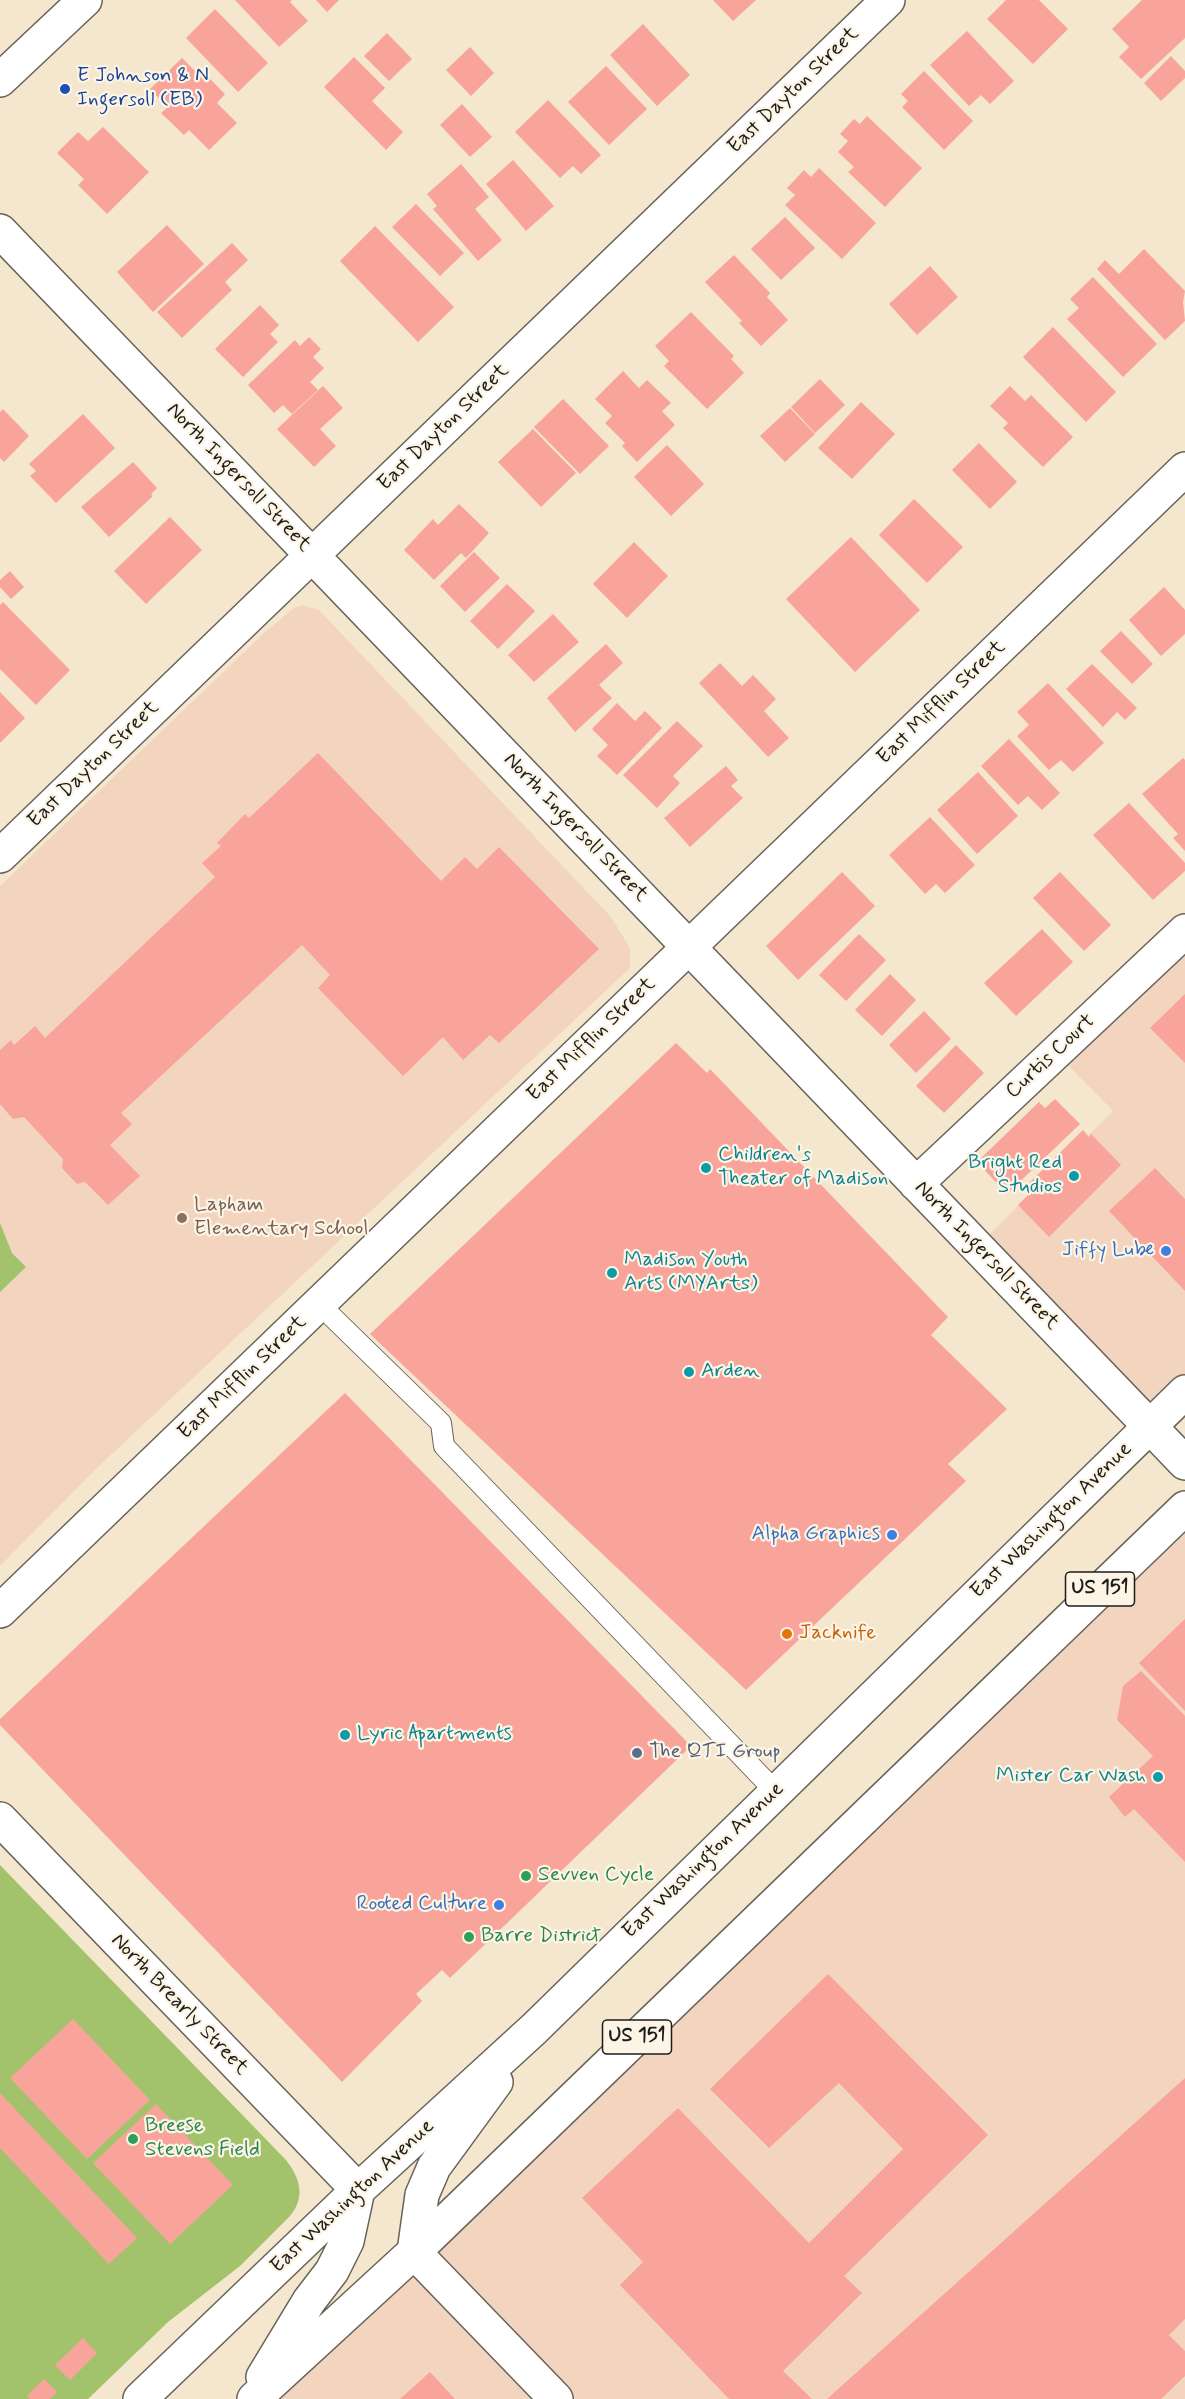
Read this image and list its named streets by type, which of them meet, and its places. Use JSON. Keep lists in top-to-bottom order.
{
  "streets": {
    "street": [
      "East Dayton Street",
      "North Ingersoll Street",
      "East Mifflin Street",
      "Curtis Court",
      "East Washington Avenue",
      "US 151",
      "North Brearly Street"
    ]
  },
  "crossings": [
    ["East Dayton Street", "North Ingersoll Street"],
    ["North Ingersoll Street", "East Mifflin Street"],
    ["North Ingersoll Street", "Curtis Court"],
    ["North Ingersoll Street", "East Washington Avenue"],
    ["East Washington Avenue", "North Brearly Street"]
  ],
  "places": [
    "E Johnson & N Ingersoll (EB)",
    "Children's Theater of Madison",
    "Bright Red Studios",
    "Lapham Elementary School",
    "Jiffy Lube",
    "Madison Youth Arts (MYArts)",
    "Arden",
    "Alpha Graphics",
    "Jacknife",
    "Lyric Apartments",
    "The QTI Group",
    "Mister Car Wash",
    "Sevven Cycle",
    "Rooted Culture",
    "Barre District",
    "Breese Stevens Field"
  ]
}
